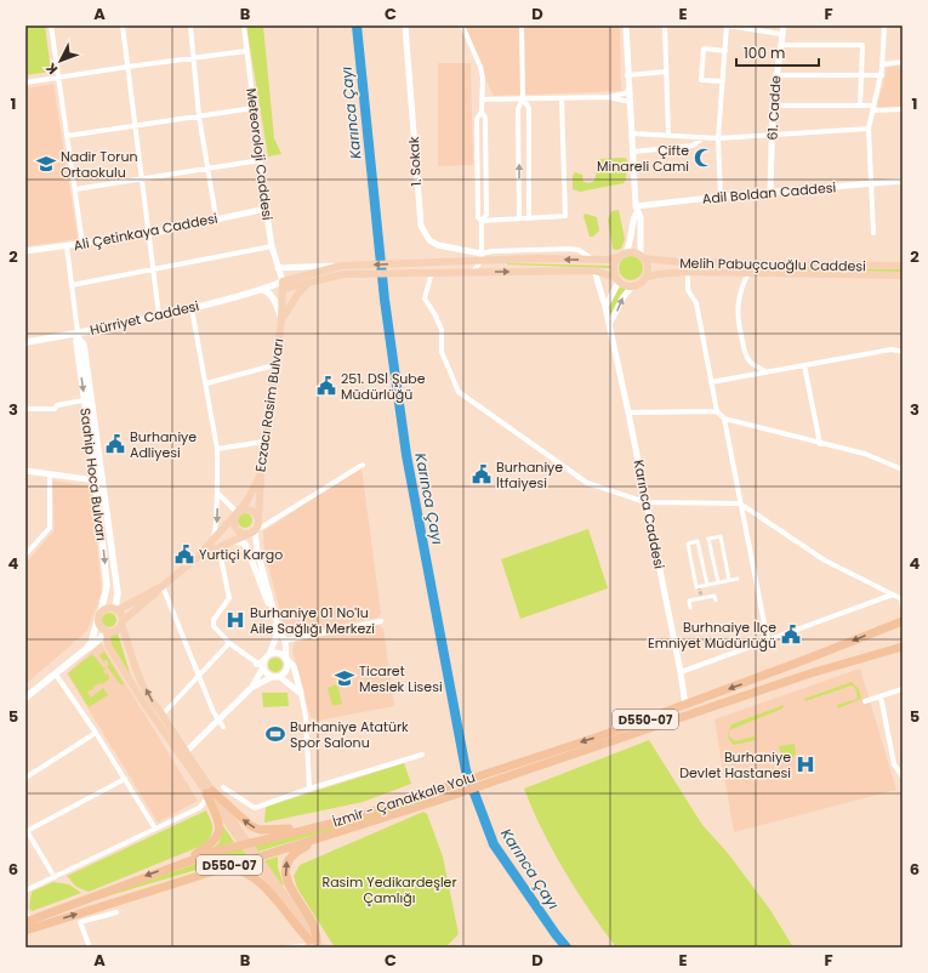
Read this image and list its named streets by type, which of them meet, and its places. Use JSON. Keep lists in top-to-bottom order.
{
  "streets": {
    "highway": ["D550-07", "İzmir - Çanakkale Yolu"],
    "main road": [
      "Melih Pabuçcuoğlu Caddesi",
      "Hürriyet Caddesi",
      "Eczacı Rasim Bulvarı",
      "Saahip Hoca Bulvarı"
    ],
    "street": [
      "61. Cadde",
      "Meteoroloji Caddesi",
      "1. Sokak",
      "Adil Boldan Caddesi",
      "Ali Çetinkaya Caddesi",
      "Karınca Caddesi"
    ]
  },
  "crossings": [
    ["61. Cadde", "Adil Boldan Caddesi"],
    ["Meteoroloji Caddesi", "Ali Çetinkaya Caddesi"],
    ["Meteoroloji Caddesi", "Hürriyet Caddesi"],
    ["Meteoroloji Caddesi", "Eczacı Rasim Bulvarı"],
    ["Hürriyet Caddesi", "Eczacı Rasim Bulvarı"],
    ["Hürriyet Caddesi", "Saahip Hoca Bulvarı"],
    ["Eczacı Rasim Bulvarı", "Saahip Hoca Bulvarı"],
    ["Karınca Caddesi", "İzmir - Çanakkale Yolu"]
  ],
  "water": ["Karınca Çayı"],
  "parks": ["Rasim Yedikardeşler Çamlığı"],
  "places": {
    "mosque": ["Çifte Minareli Cami"],
    "school or university": ["Nadir Torun Ortaokulu", "Ticaret Meslek Lisesi"],
    "public building": [
      "251. DSİ Şube Müdürlüğü",
      "Burhaniye Adliyesi",
      "Burhaniye İtfaiyesi",
      "Yurtiçi Kargo",
      "Burhnaiye İlçe Emniyet Müdürlüğü"
    ],
    "hospital": ["Burhaniye 01 No'lu Aile Sağlığı Merkezi", "Burhaniye Devlet Hastanesi"],
    "sports": ["Burhaniye Atatürk Spor Salonu"]
  },
  "scale_bar": "100 m",
  "north": "bottom left",
  "grid": {
    "columns": [
      "A",
      "B",
      "C",
      "D",
      "E",
      "F"
    ],
    "rows": [
      "1",
      "2",
      "3",
      "4",
      "5",
      "6"
    ]
  }
}
